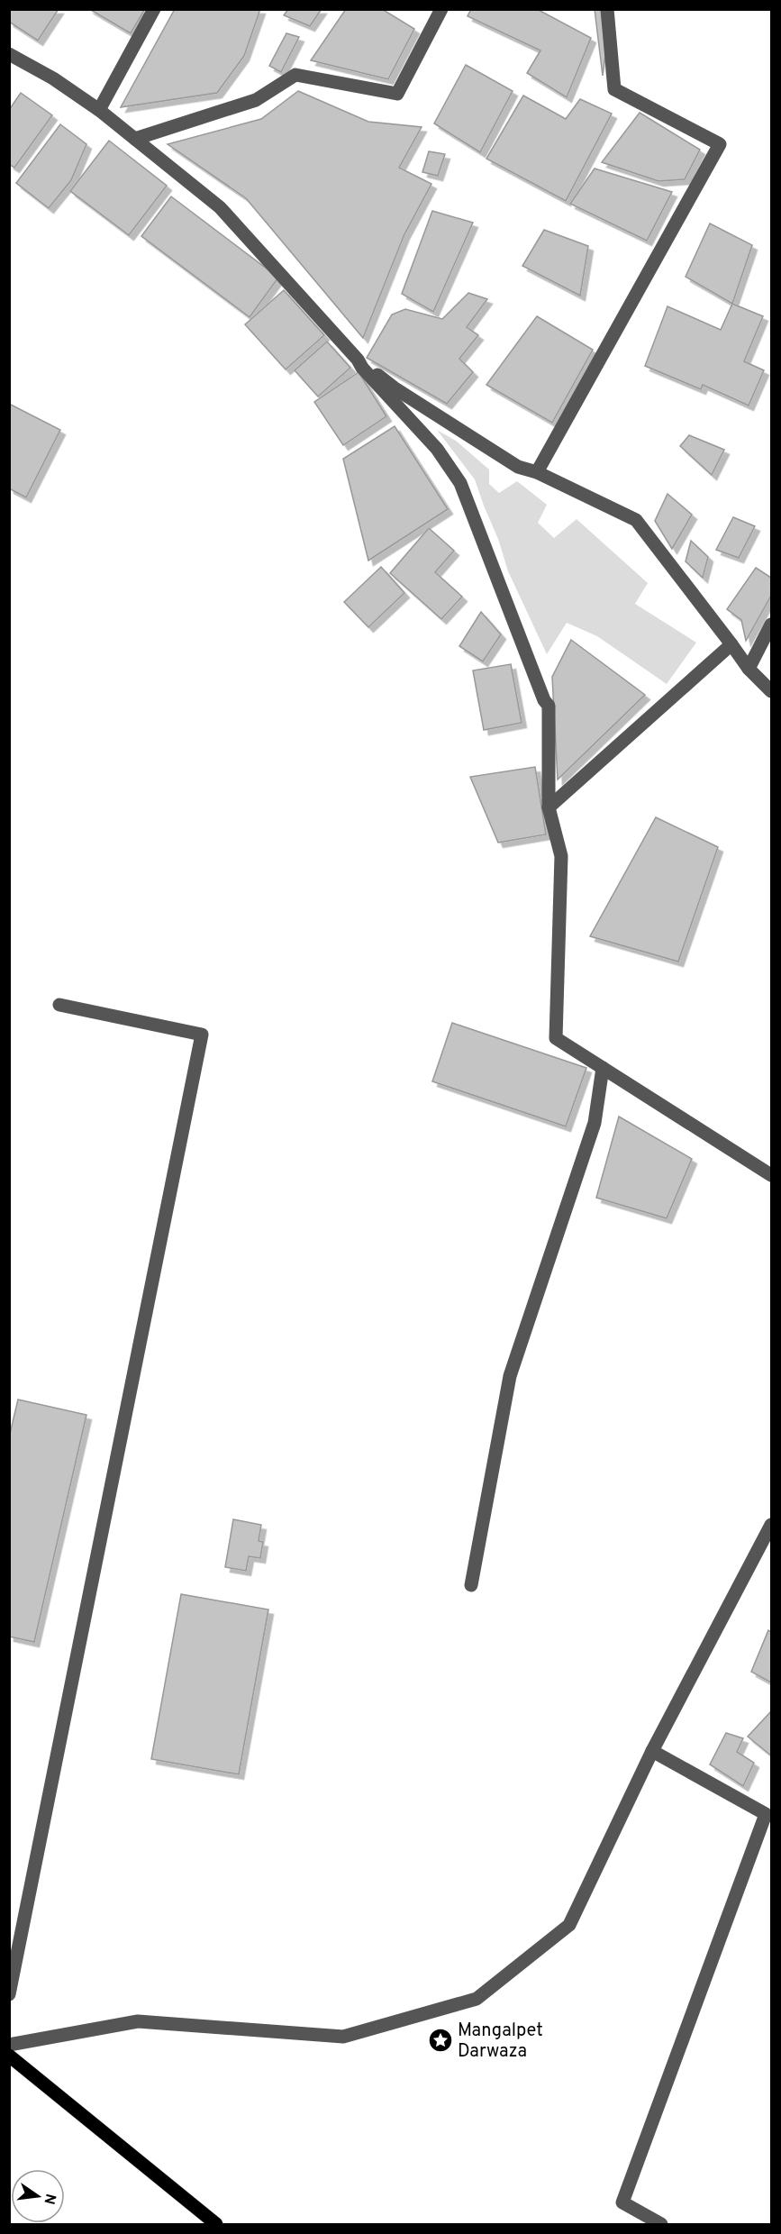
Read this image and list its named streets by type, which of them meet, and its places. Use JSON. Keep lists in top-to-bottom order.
{
  "places": {
    "place": ["Mangalpet Darwaza"]
  },
  "north": "right"
}
